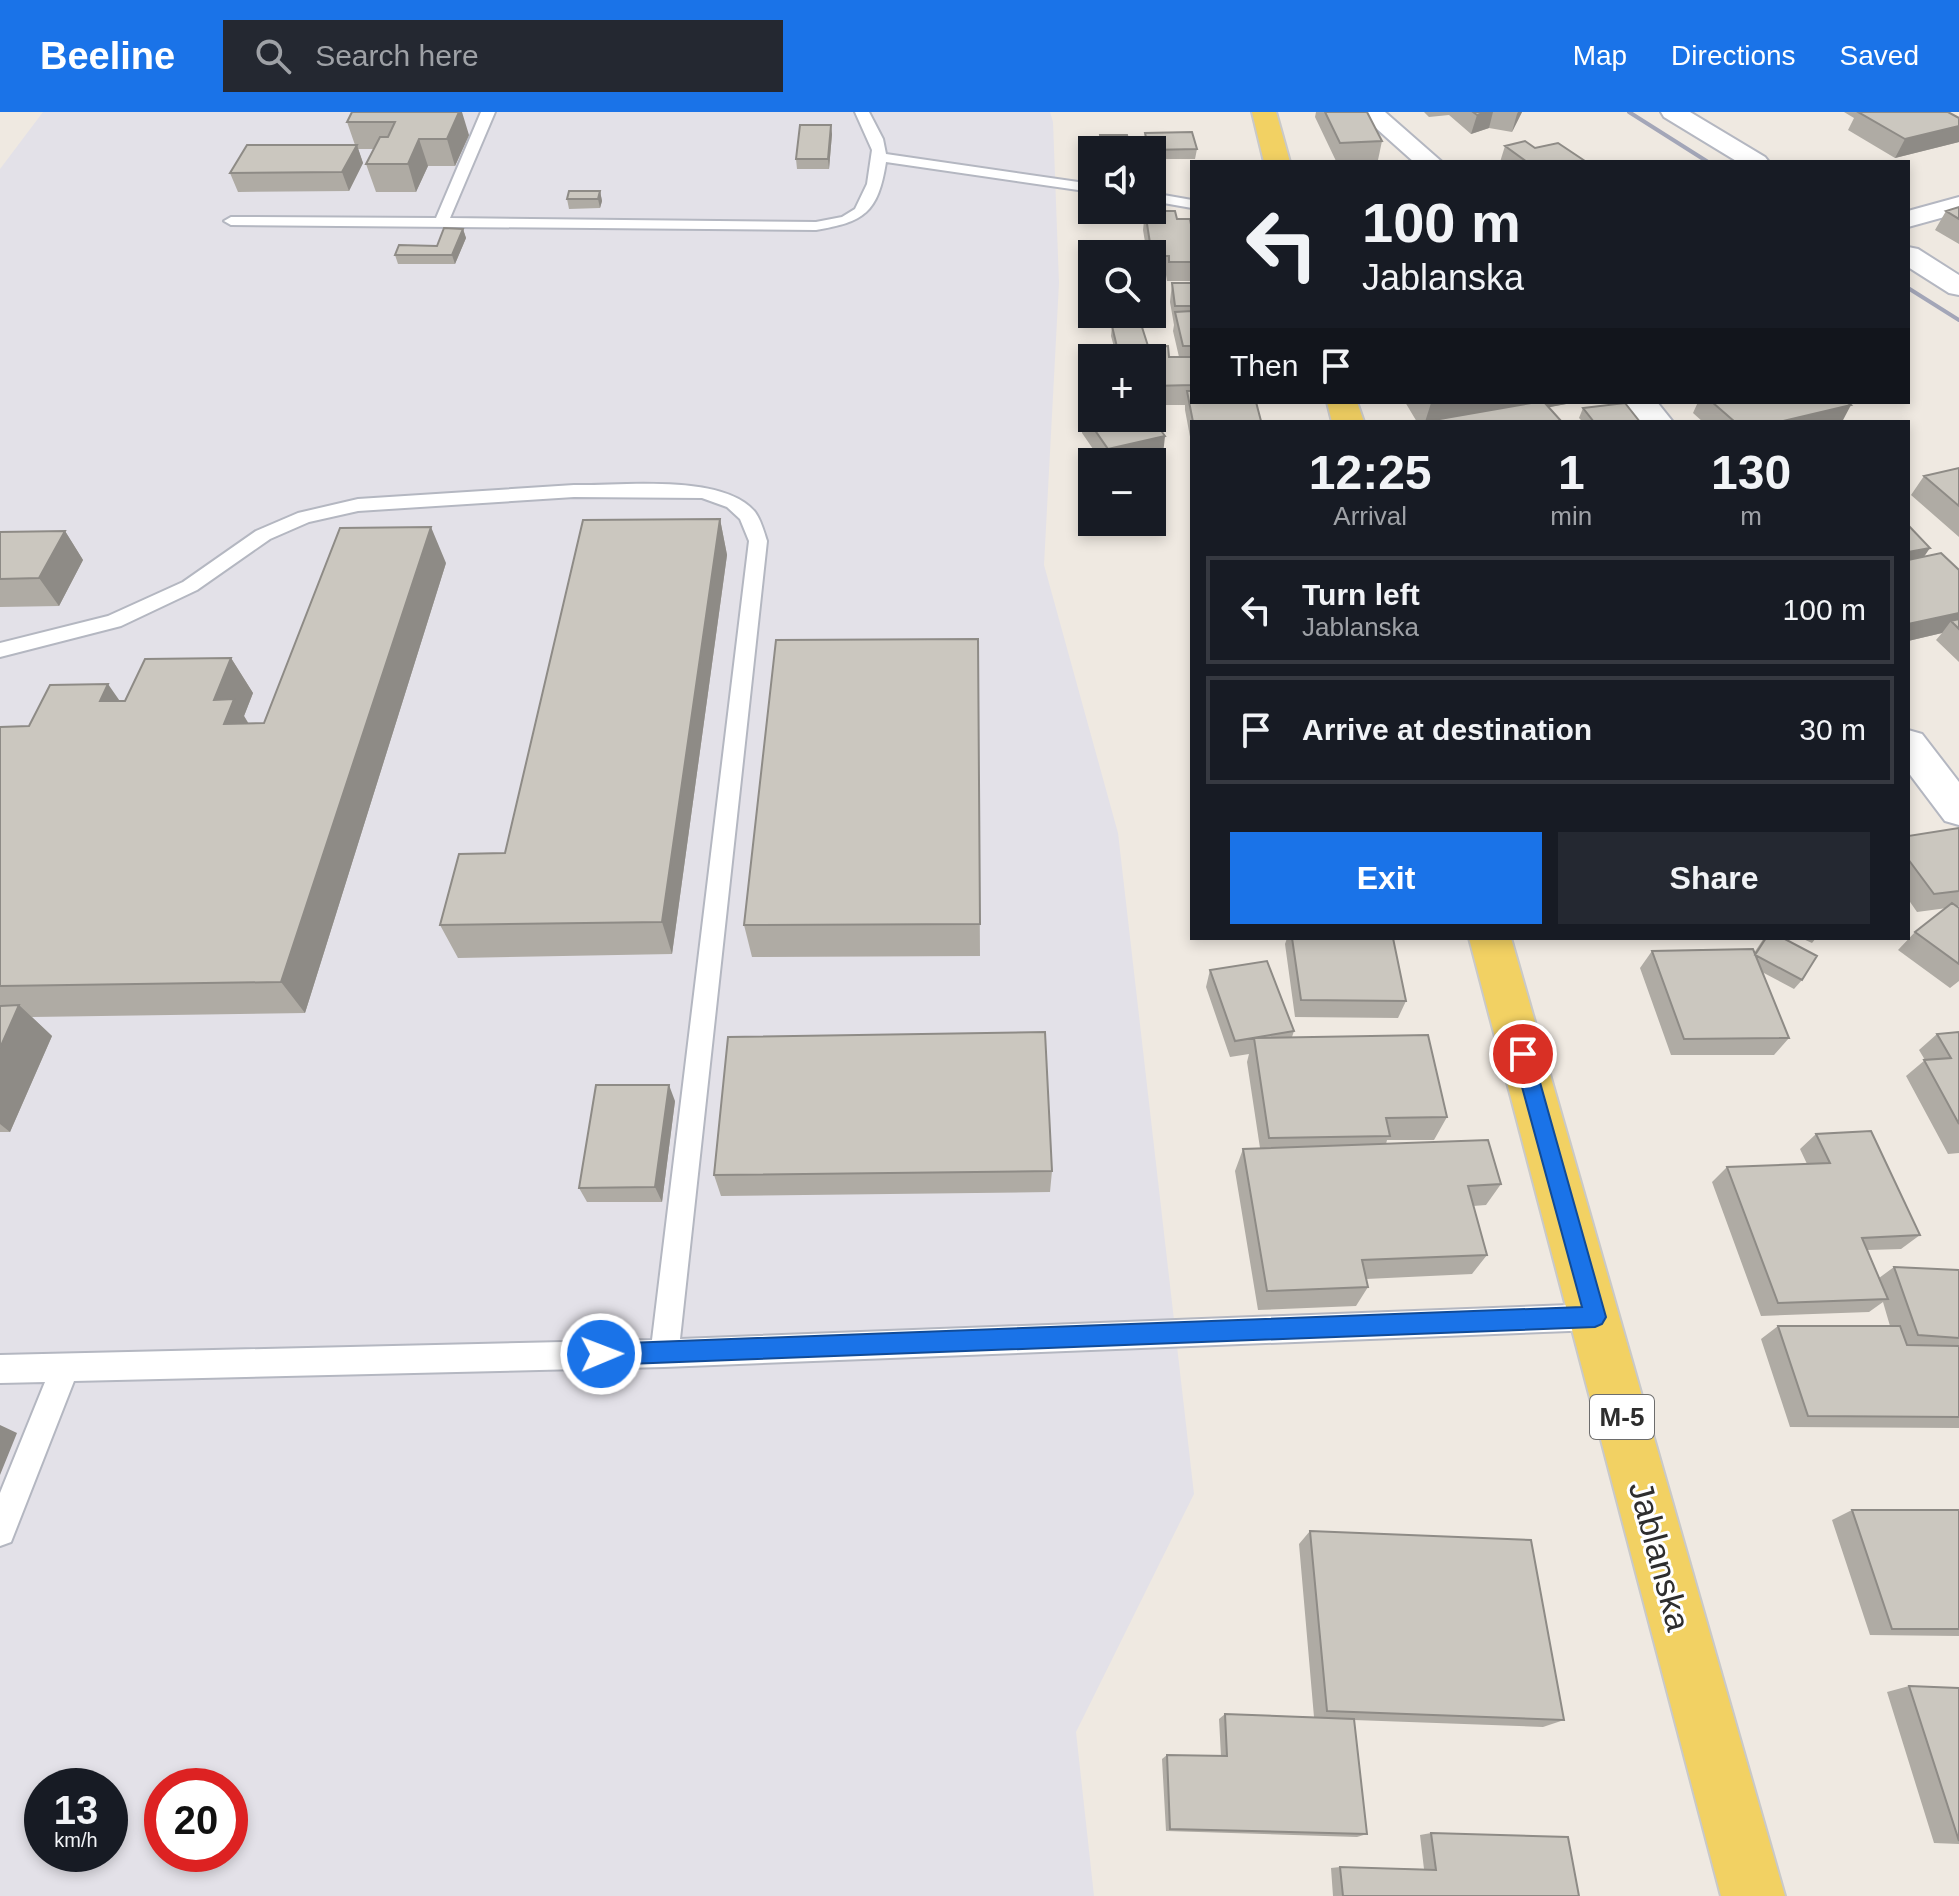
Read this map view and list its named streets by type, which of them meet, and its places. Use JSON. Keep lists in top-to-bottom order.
{
  "streets": {
    "main road": ["M-5", "Jablanska"]
  },
  "page": {
    "header": "Beeline",
    "search": "Search here",
    "nav": ["Map", "Directions", "Saved"],
    "map_buttons": ["+", "−"],
    "turn": ["100 m", "Jablanska"],
    "then": "Then",
    "eta": [
      "12:25",
      "Arrival",
      "1",
      "min",
      "130",
      "m"
    ],
    "list": [
      {
        "name": "Turn left",
        "note": "Jablanska",
        "value": "100 m"
      },
      {
        "name": "Arrive at destination",
        "value": "30 m"
      }
    ],
    "buttons": ["Exit", "Share"],
    "speed": "13 km/h",
    "limit": "20"
  }
}
